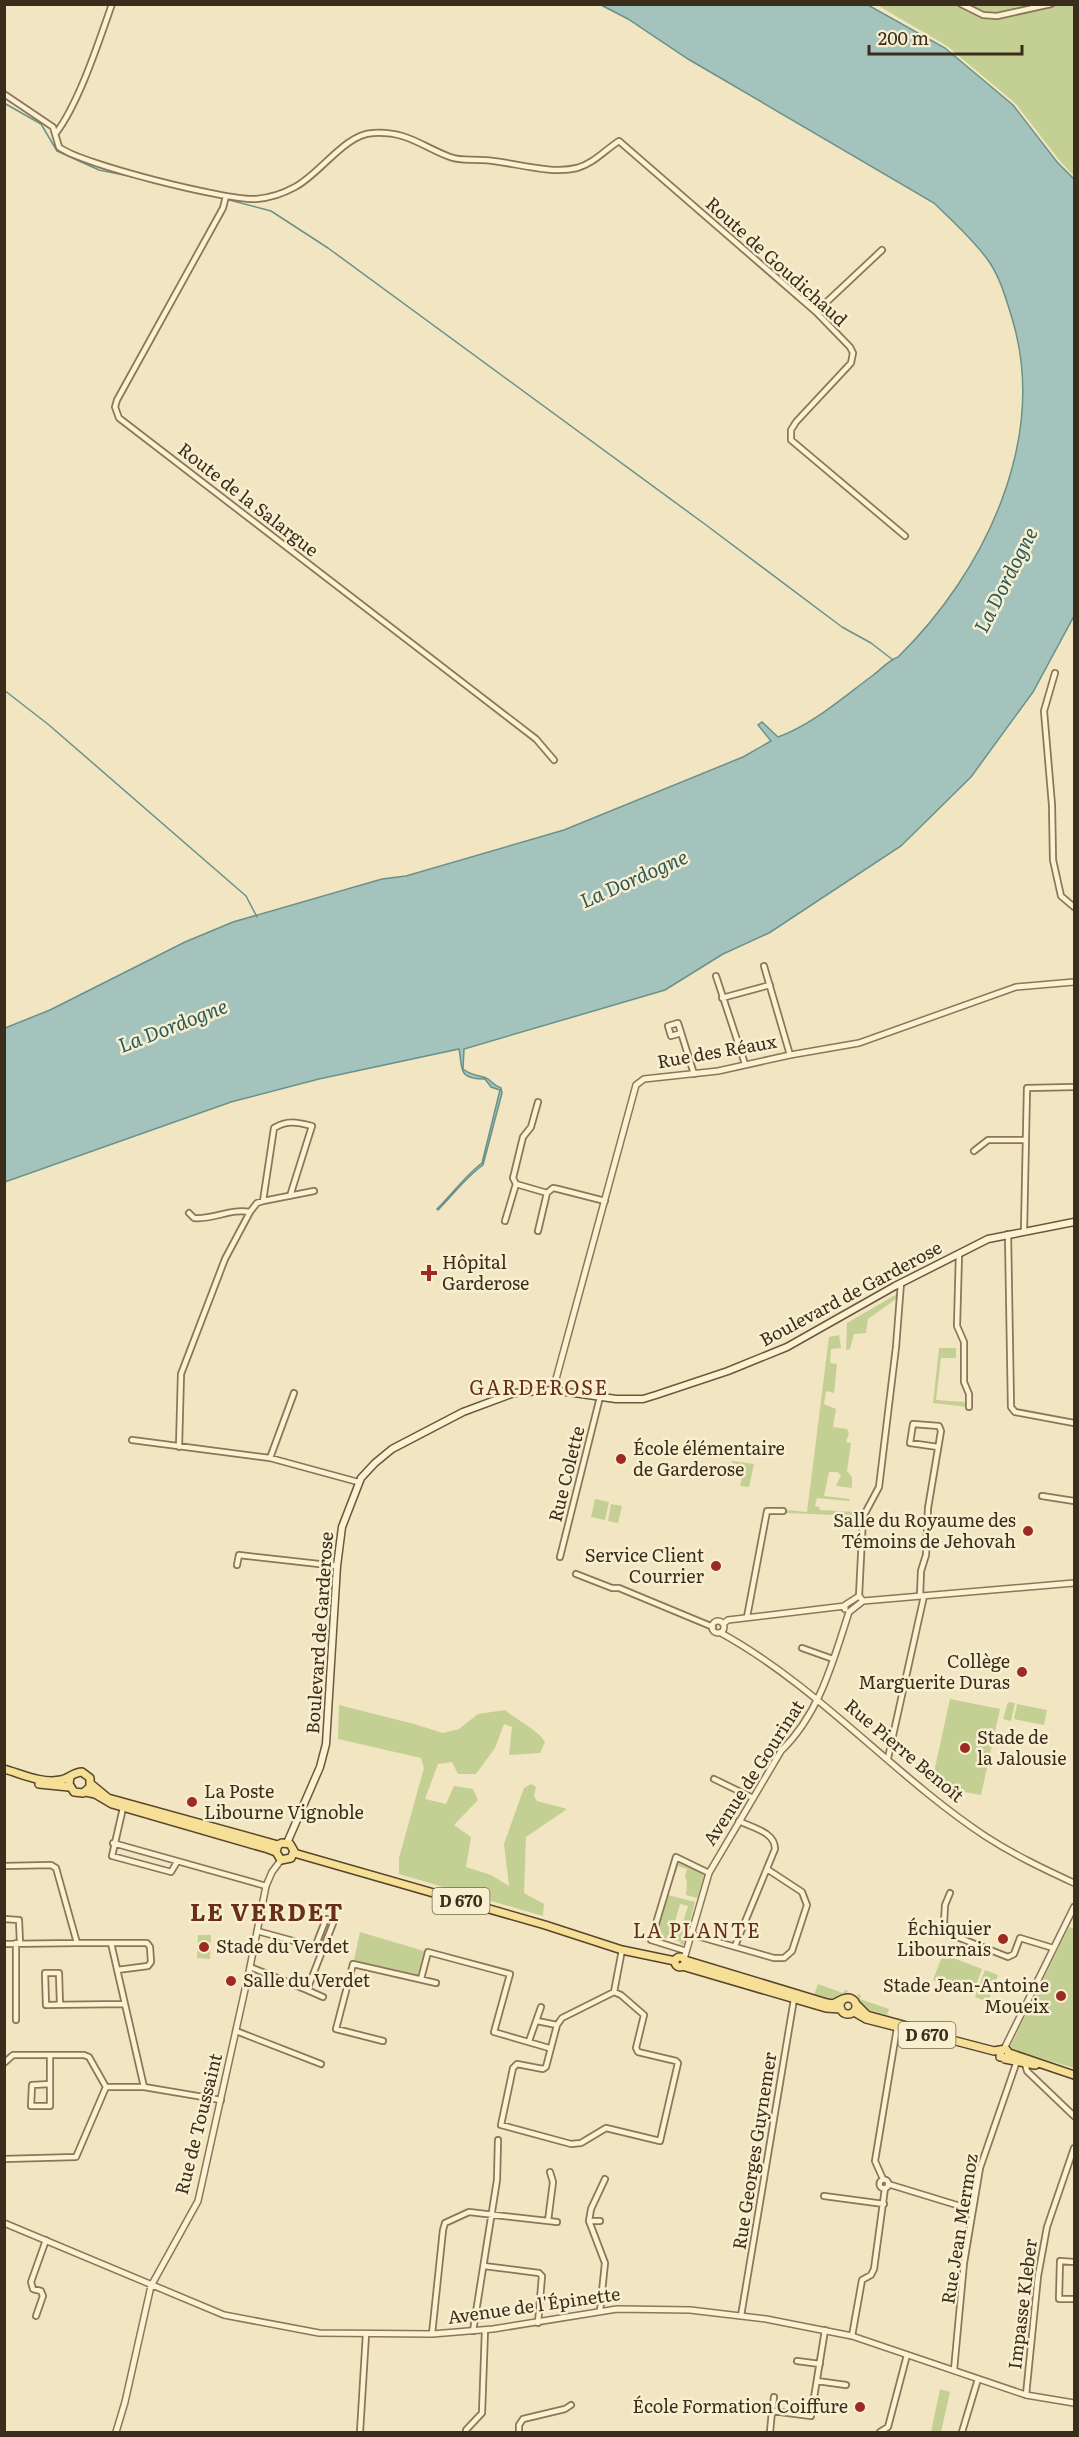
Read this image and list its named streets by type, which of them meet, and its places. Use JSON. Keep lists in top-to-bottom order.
{
  "streets": {
    "main road": ["Boulevard de Garderose", "D 670"],
    "street": [
      "Route de Goudichaud",
      "Route de la Salargue",
      "Rue des Réaux",
      "Rue Colette",
      "Rue Pierre Benoît",
      "Avenue de Gourinat",
      "Rue de Toussaint",
      "Rue Georges Guynemer",
      "Rue Jean Mermoz",
      "Impasse Kleber",
      "Avenue de l'Épinette"
    ]
  },
  "crossings": [
    ["Route de Goudichaud", "Route de la Salargue"],
    ["Rue des Réaux", "Boulevard de Garderose"],
    ["Boulevard de Garderose", "Rue Colette"],
    ["Boulevard de Garderose", "D 670"],
    ["Boulevard de Garderose", "Rue de Toussaint"],
    ["Rue Pierre Benoît", "Avenue de Gourinat"],
    ["Avenue de Gourinat", "D 670"],
    ["D 670", "Rue de Toussaint"],
    ["D 670", "Rue Georges Guynemer"],
    ["D 670", "Rue Jean Mermoz"],
    ["Rue de Toussaint", "Avenue de l'Épinette"],
    ["Rue Georges Guynemer", "Avenue de l'Épinette"],
    ["Rue Jean Mermoz", "Avenue de l'Épinette"],
    ["Impasse Kleber", "Avenue de l'Épinette"]
  ],
  "districts": ["GARDEROSE", "LE VERDET", "LA PLANTE"],
  "water": ["La Dordogne"],
  "places": {
    "health": ["Hôpital Garderose"],
    "other": [
      "École élémentaire de Garderose",
      "Salle du Royaume des Témoins de Jehovah",
      "Service Client Courrier",
      "Collège Marguerite Duras",
      "Stade de la Jalousie",
      "La Poste Libourne Vignoble",
      "Échiquier Libournais",
      "Stade du Verdet",
      "Salle du Verdet",
      "Stade Jean-Antoine Moueix",
      "École Formation Coiffure"
    ]
  },
  "scale_bar": "200 m"
}
